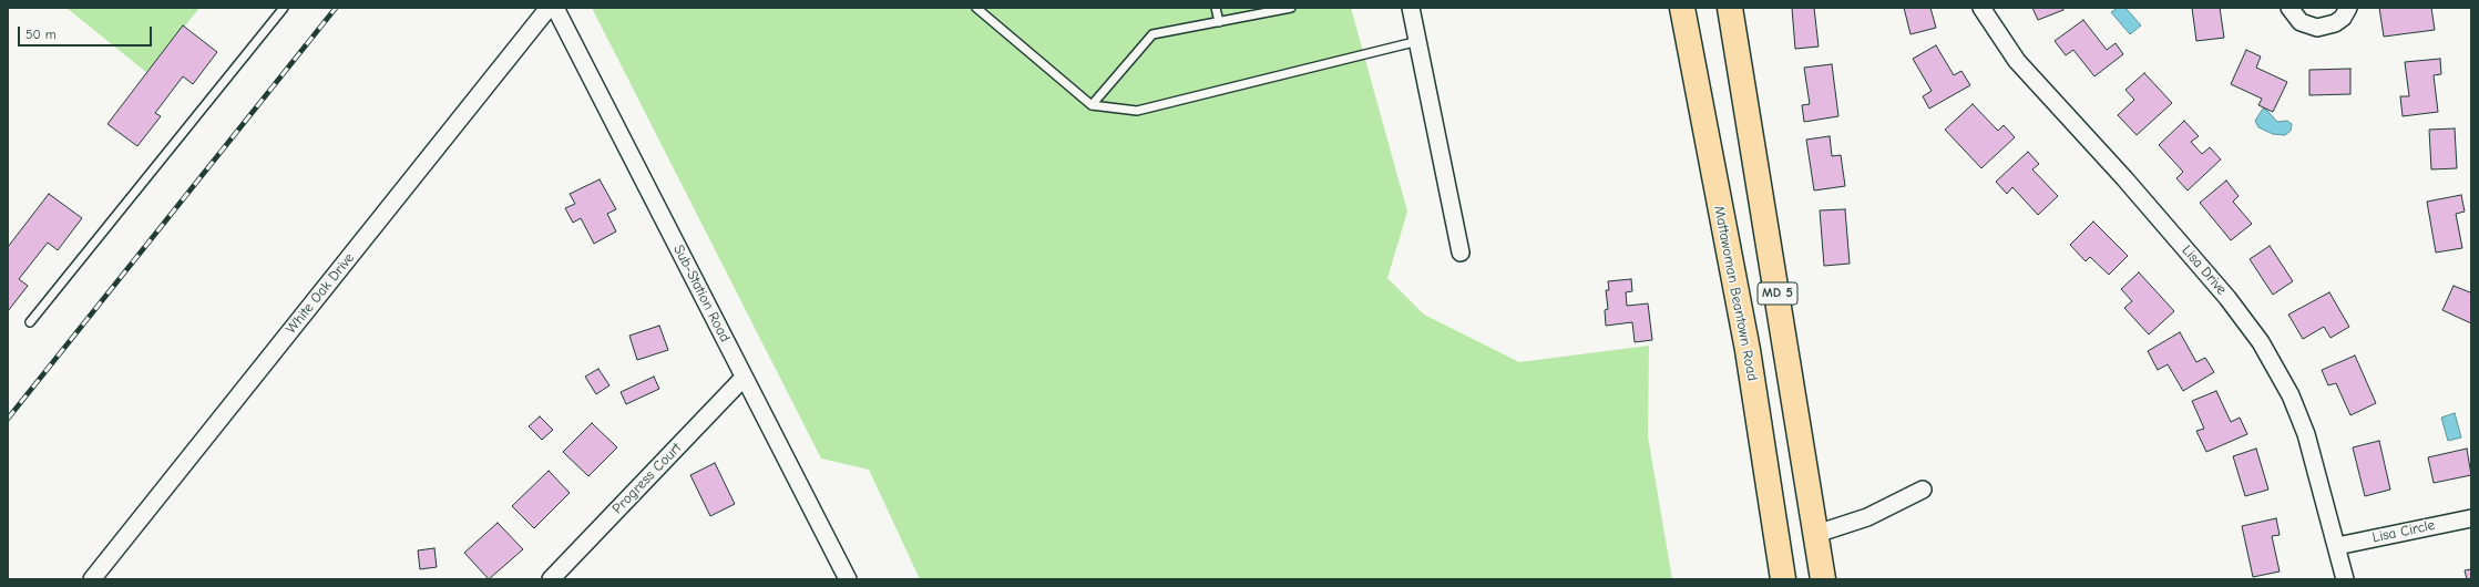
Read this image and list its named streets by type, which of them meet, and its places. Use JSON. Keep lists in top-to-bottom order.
{
  "streets": {
    "highway": ["Mattawoman Beantown Road", "MD 5"],
    "street": [
      "Lisa Drive",
      "White Oak Drive",
      "Sub-Station Road",
      "Progress Court",
      "Lisa Circle"
    ]
  },
  "crossings": [
    ["Lisa Drive", "Lisa Circle"],
    ["Sub-Station Road", "Progress Court"]
  ],
  "scale_bar": "50 m"
}
